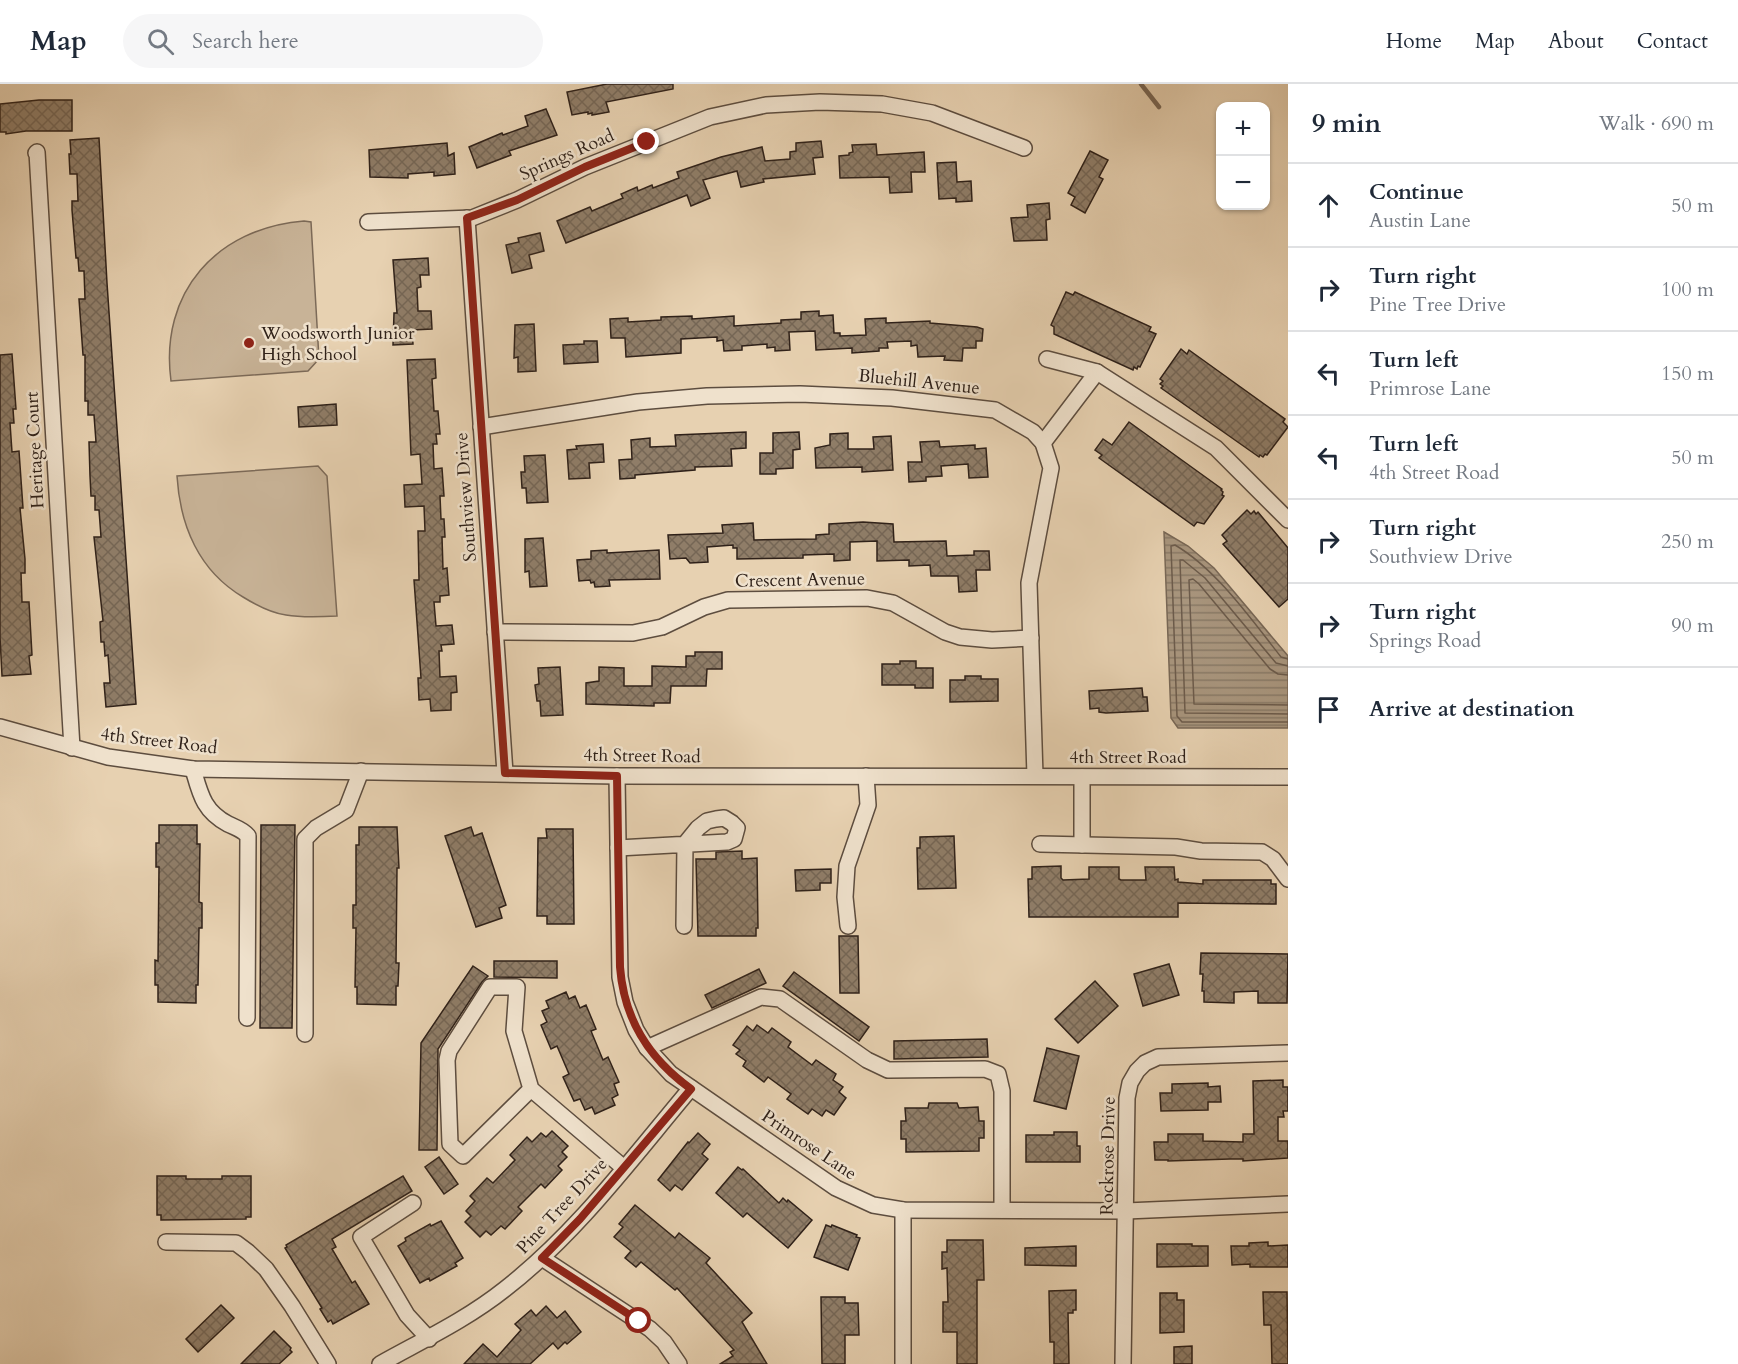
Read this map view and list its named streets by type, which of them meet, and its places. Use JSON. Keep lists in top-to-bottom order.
{
  "streets": {
    "street": [
      "Springs Road",
      "Bluehill Avenue",
      "Heritage Court",
      "Southview Drive",
      "Crescent Avenue",
      "4th Street Road",
      "Primrose Lane",
      "Rockrose Drive",
      "Pine Tree Drive"
    ]
  },
  "crossings": [
    ["Springs Road", "Southview Drive"],
    ["Bluehill Avenue", "Southview Drive"],
    ["Heritage Court", "4th Street Road"],
    ["Southview Drive", "Crescent Avenue"],
    ["Southview Drive", "4th Street Road"],
    ["4th Street Road", "Primrose Lane"],
    ["Primrose Lane", "Rockrose Drive"],
    ["Primrose Lane", "Pine Tree Drive"]
  ],
  "places": ["Woodsworth Junior High School"],
  "page": {
    "header": "Map",
    "search": "Search here",
    "nav": [
      "Home",
      "Map",
      "About",
      "Contact"
    ],
    "heading": ["9 min", "Walk · 690 m"],
    "map_buttons": ["+", "−"],
    "list": [
      ["Continue", "Austin Lane", "50 m"],
      ["Turn right", "Pine Tree Drive", "100 m"],
      ["Turn left", "Primrose Lane", "150 m"],
      ["Turn left", "4th Street Road", "50 m"],
      ["Turn right", "Southview Drive", "250 m"],
      ["Turn right", "Springs Road", "90 m"],
      "Arrive at destination"
    ]
  }
}
